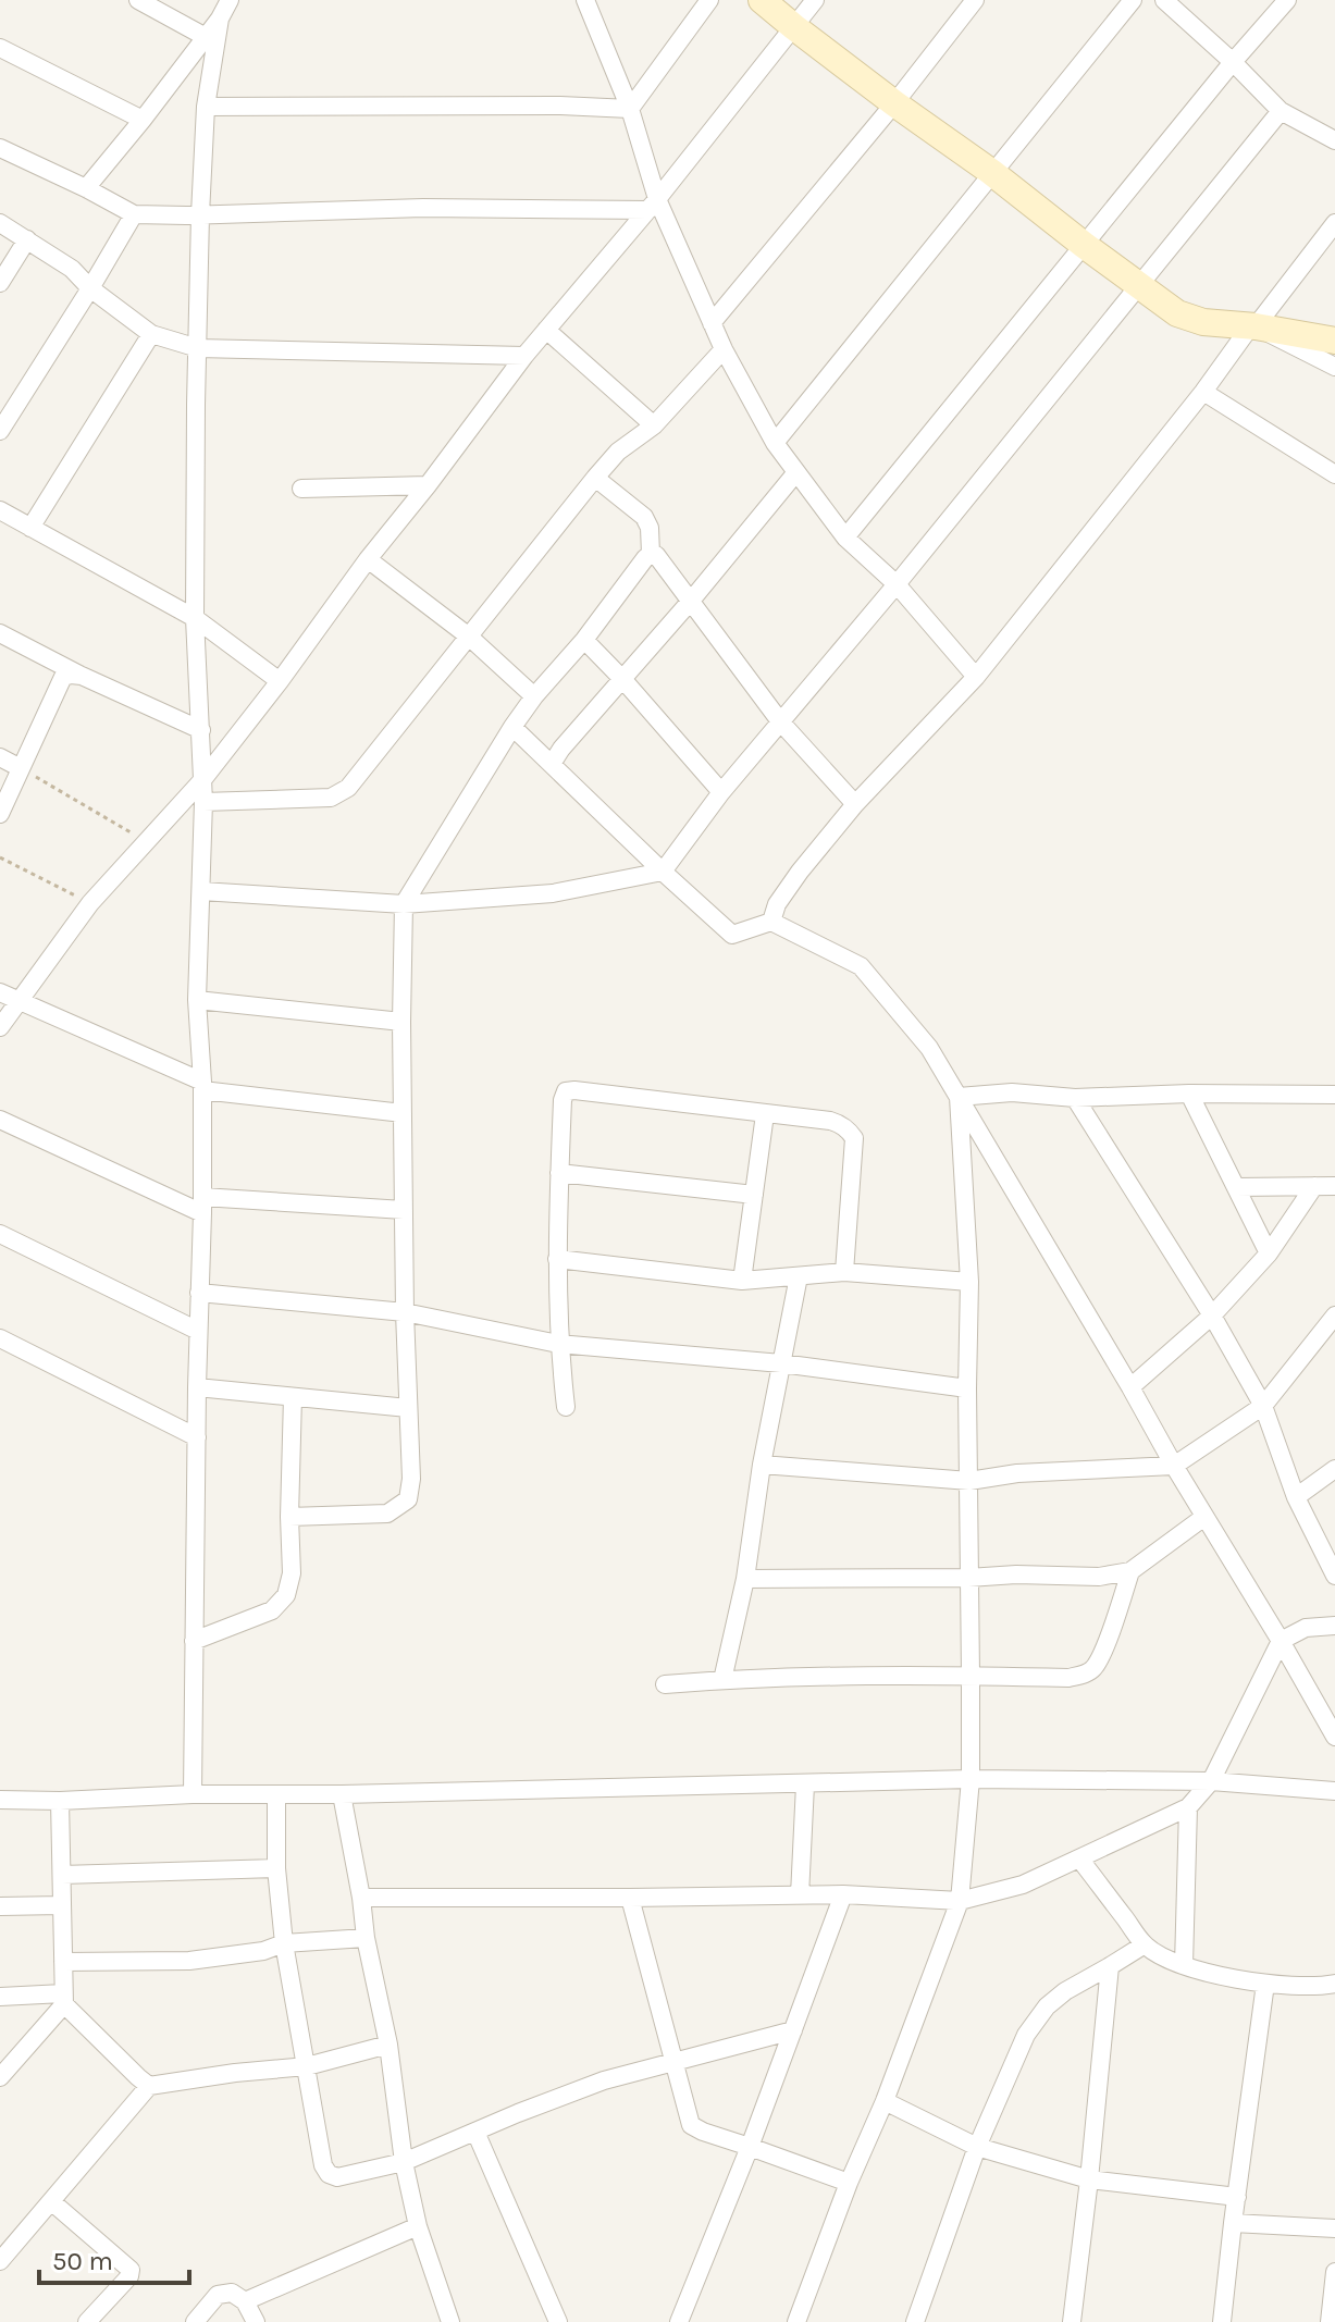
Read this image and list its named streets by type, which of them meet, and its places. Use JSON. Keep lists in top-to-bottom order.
{
  "scale_bar": "50 m"
}
